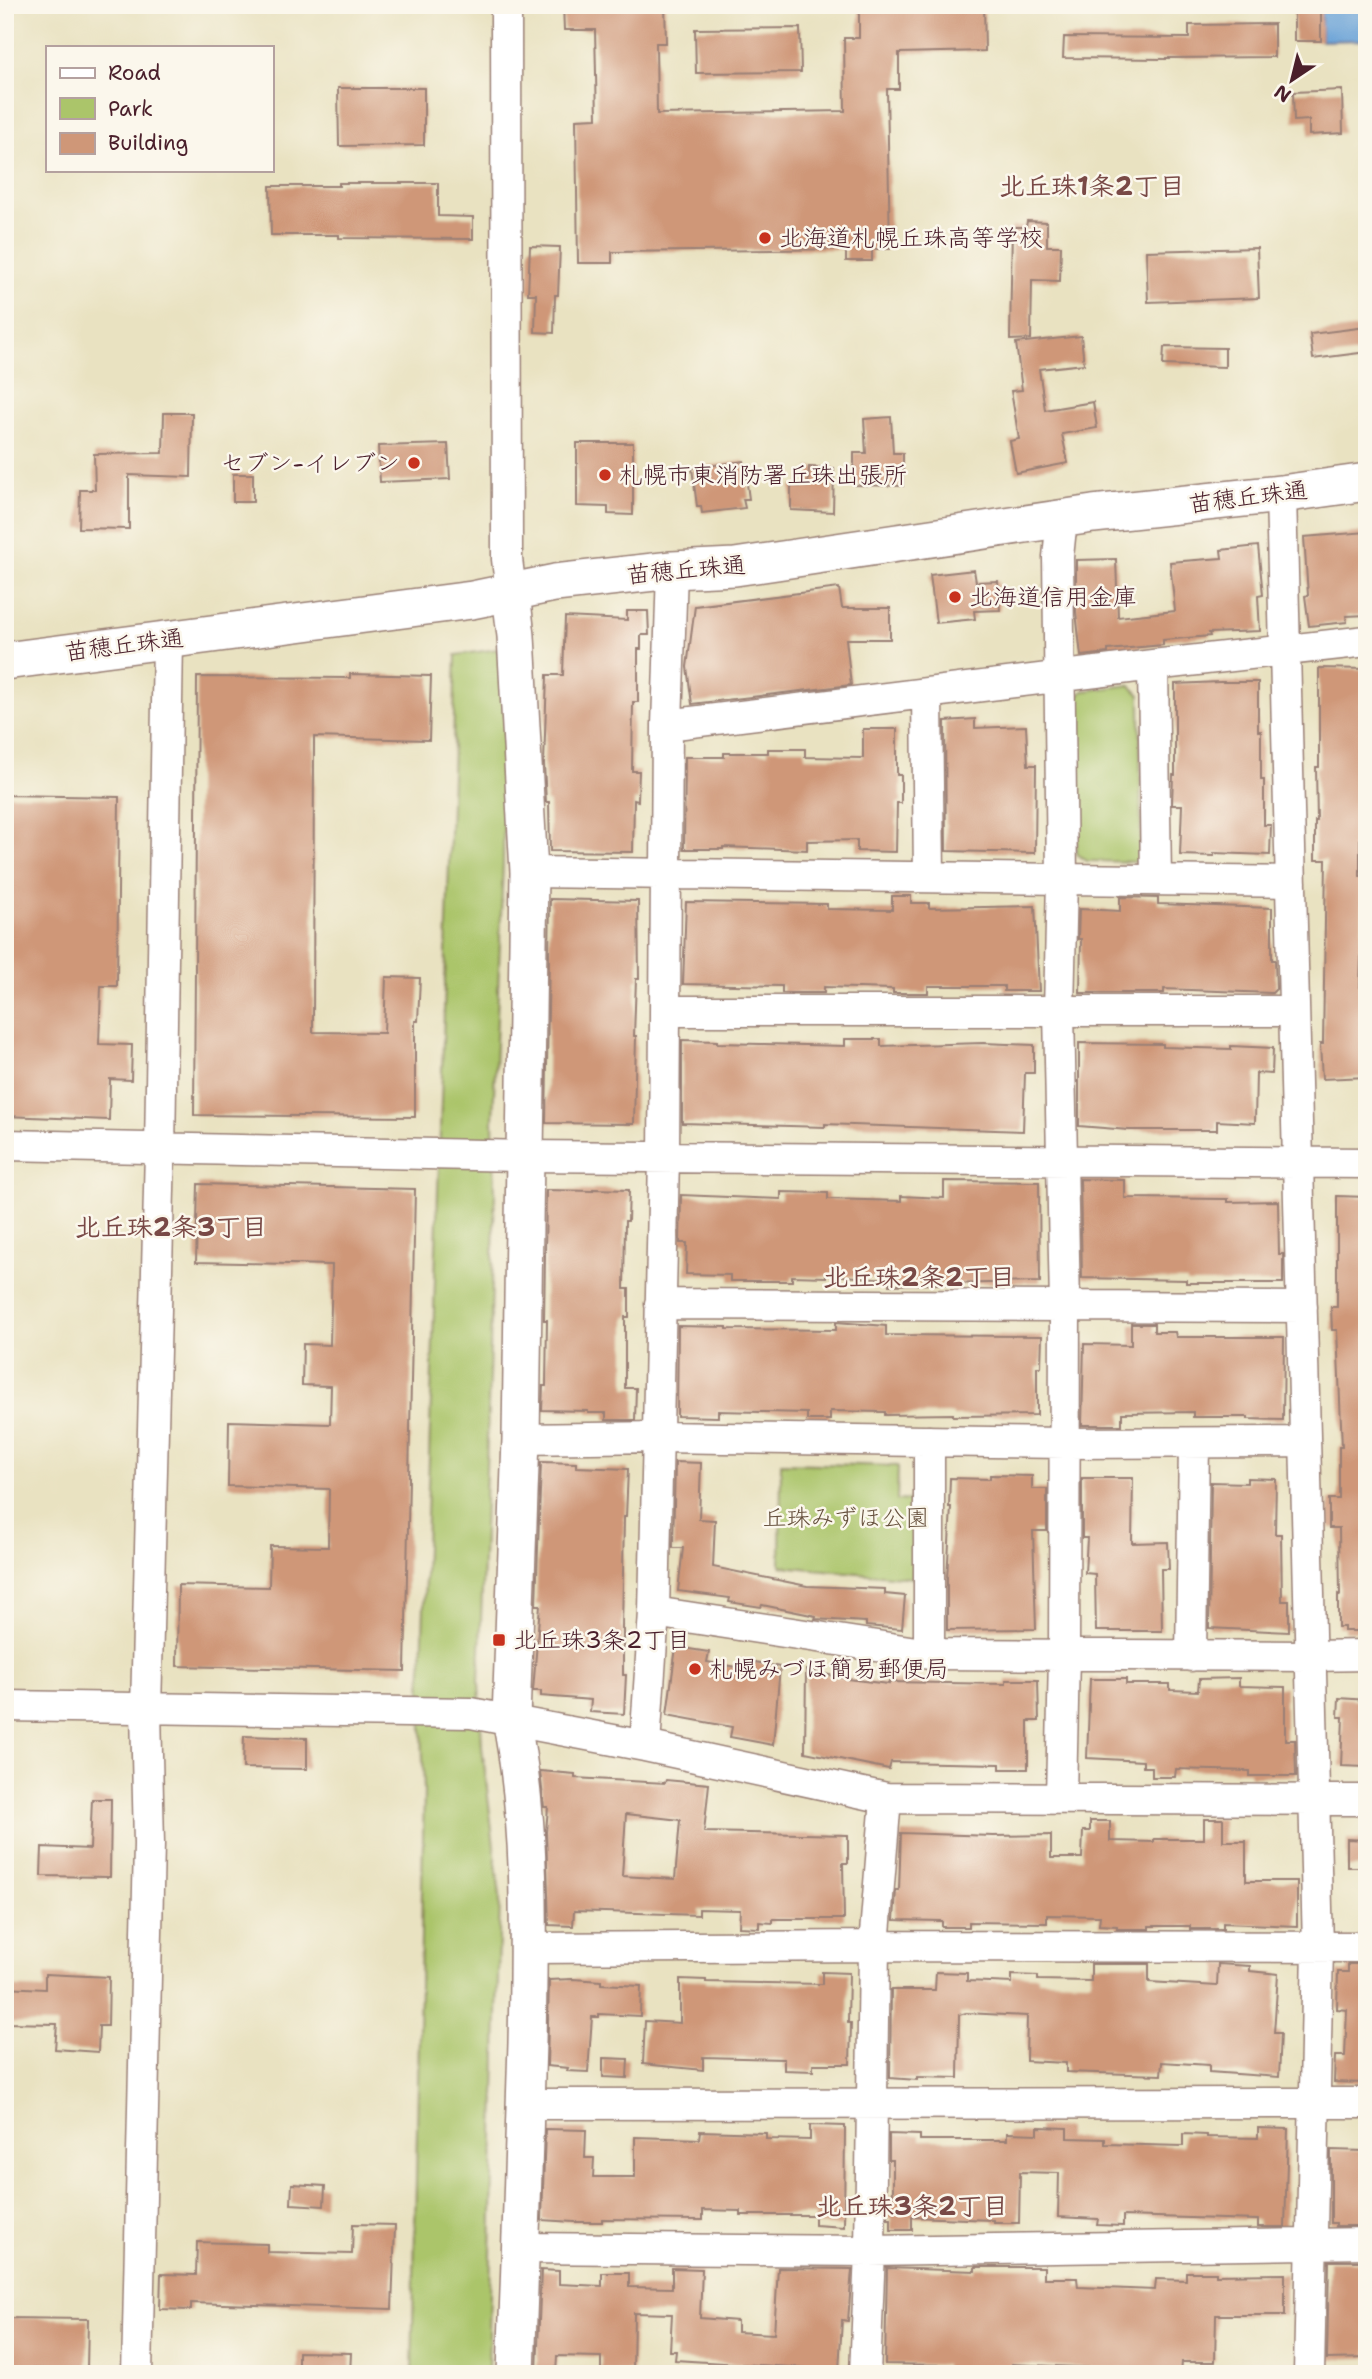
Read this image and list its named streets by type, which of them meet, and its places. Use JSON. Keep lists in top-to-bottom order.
{
  "streets": {
    "street": ["苗穂丘珠通"]
  },
  "districts": [
    "北丘珠1条2丁目",
    "北丘珠2条3丁目",
    "北丘珠2条2丁目",
    "北丘珠3条2丁目"
  ],
  "parks": ["丘珠みずほ公園"],
  "places": {
    "other": [
      "北海道札幌丘珠高等学校",
      "セブン-イレブン",
      "札幌市東消防署丘珠出張所",
      "北海道信用金庫",
      "札幌みづほ簡易郵便局"
    ],
    "transit": ["北丘珠3条2丁目"]
  },
  "legend": ["Road", "Park", "Building"],
  "north": "bottom left"
}
